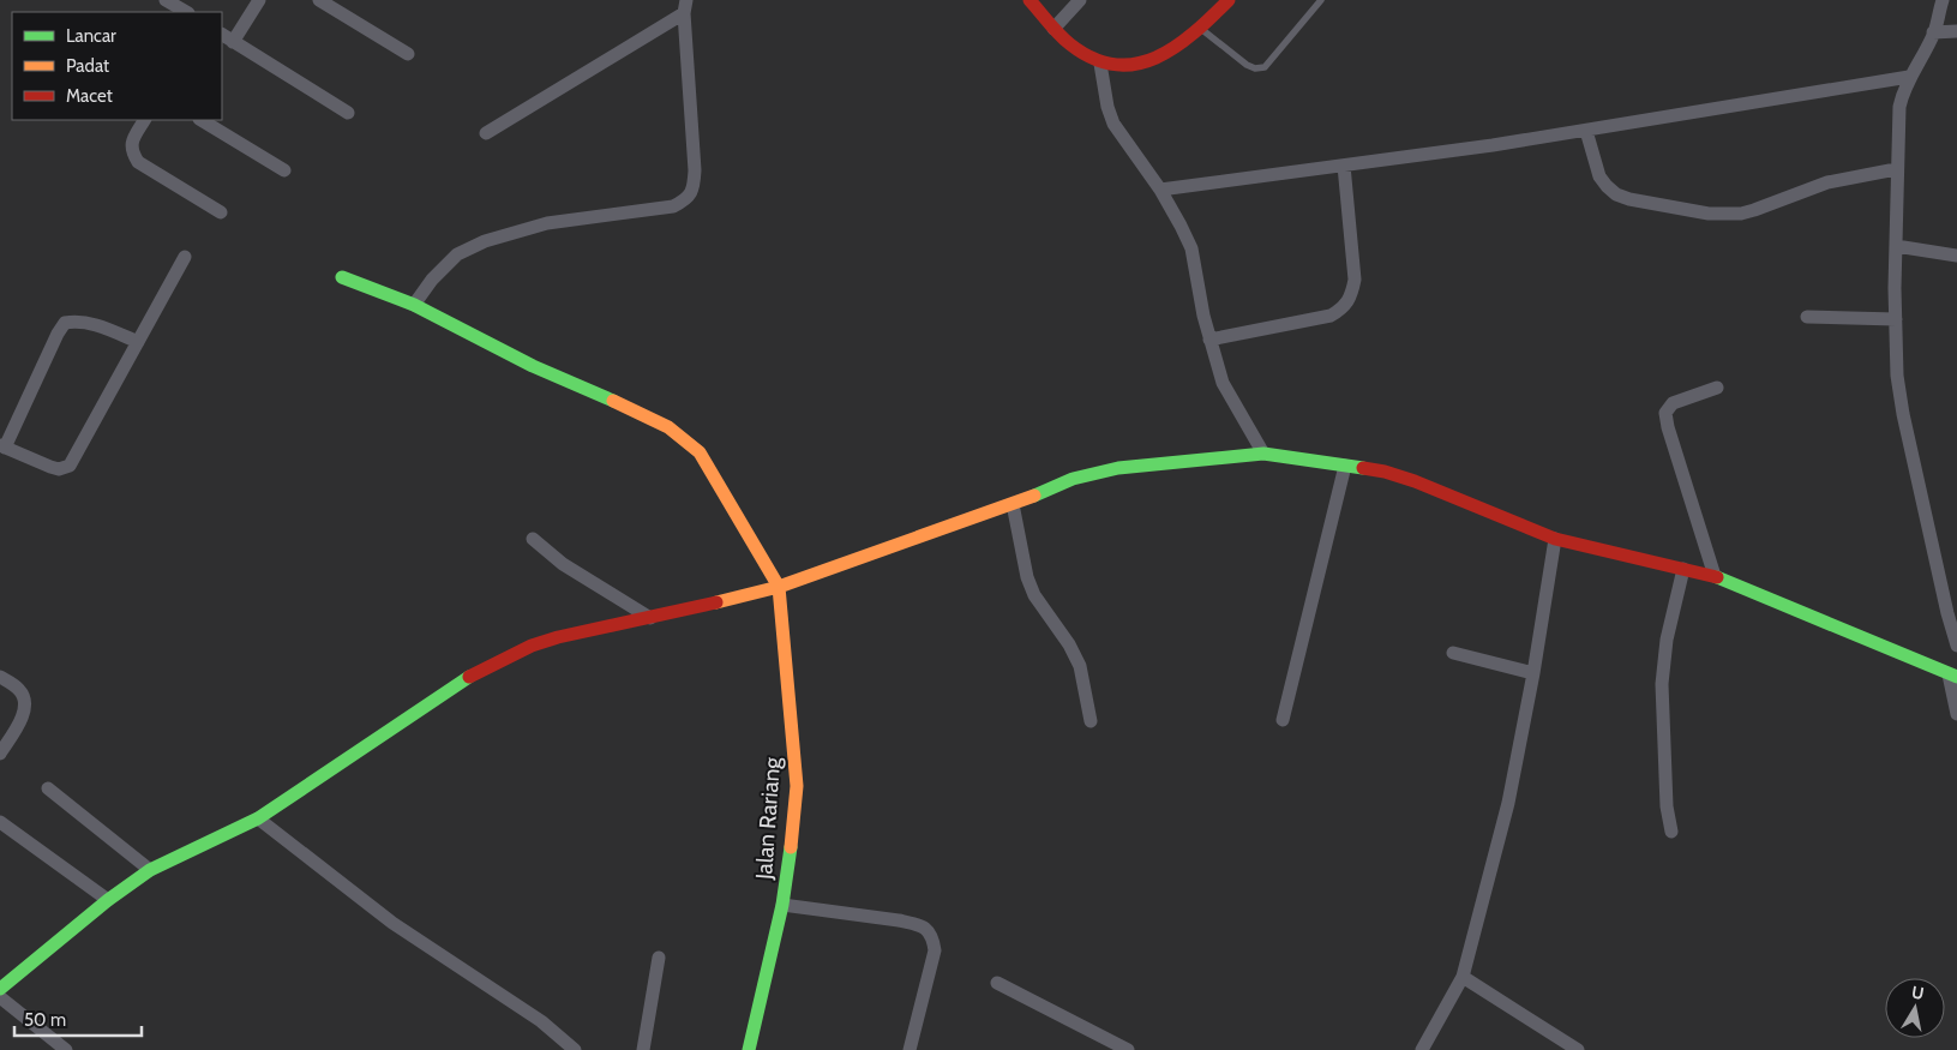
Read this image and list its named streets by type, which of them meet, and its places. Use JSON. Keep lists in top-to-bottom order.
{
  "streets": {
    "street": ["Jalan Rariang"]
  },
  "legend": ["Lancar", "Padat", "Macet"],
  "scale_bar": "50 m",
  "north": "top"
}
